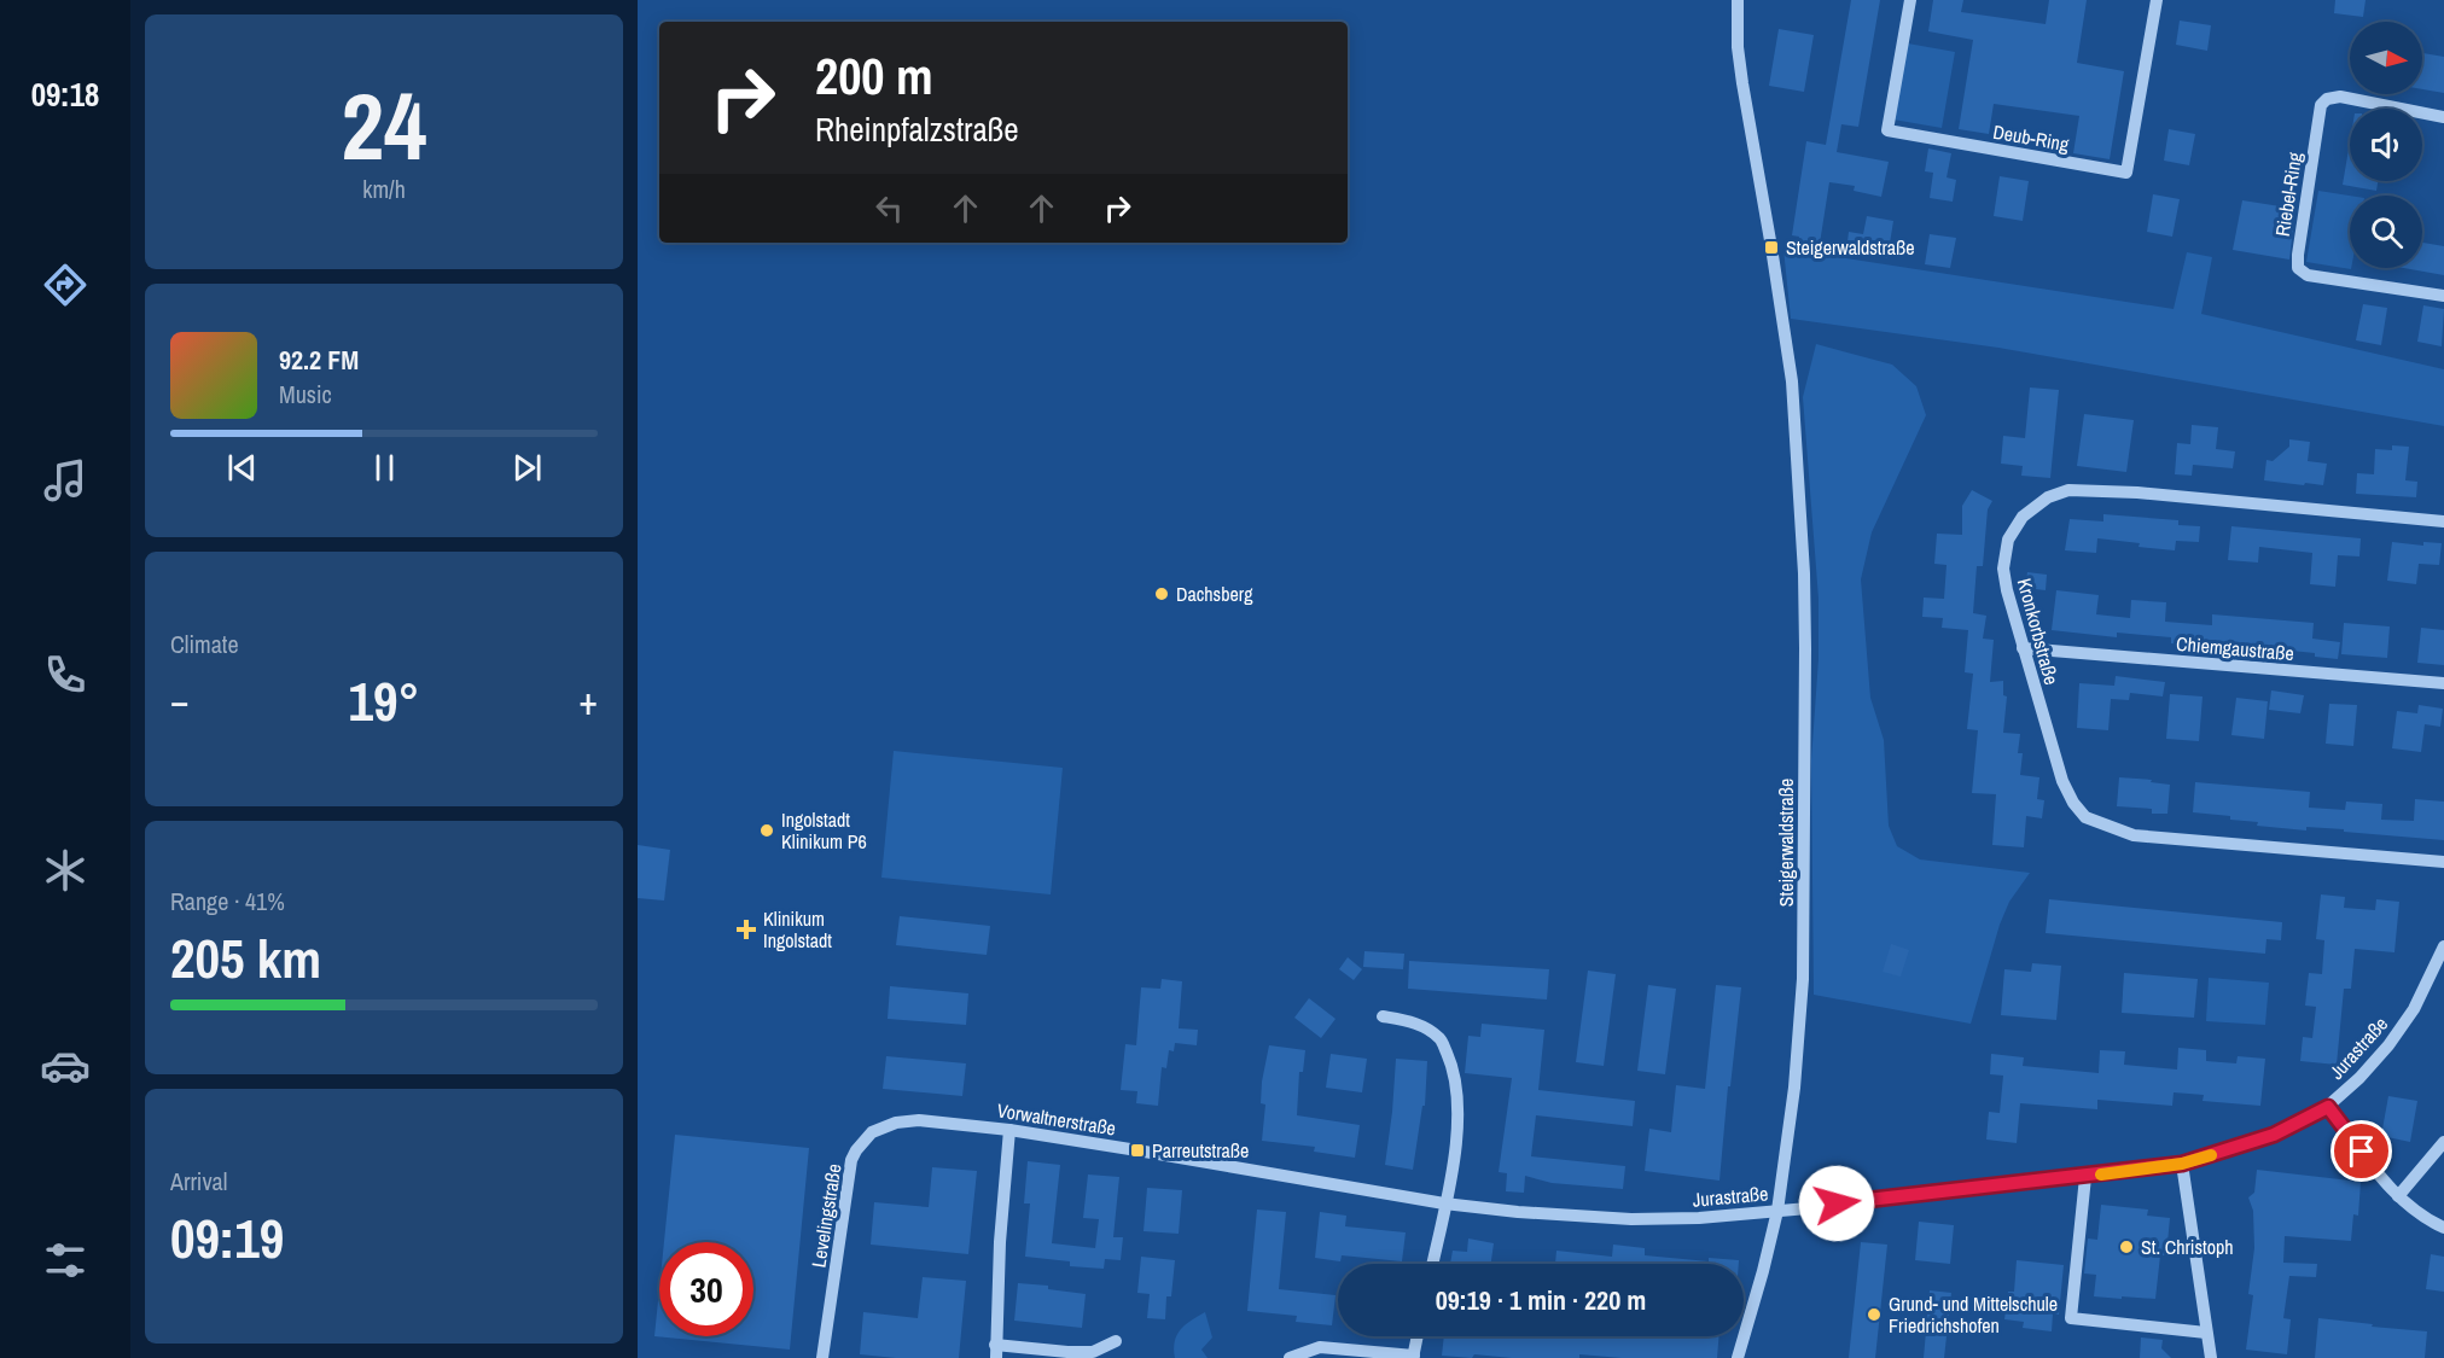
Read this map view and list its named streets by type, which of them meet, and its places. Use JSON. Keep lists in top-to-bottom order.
{
  "streets": {
    "street": [
      "Deub-Ring",
      "Riebel-Ring",
      "Kronkorbstraße",
      "Chiemgaustraße",
      "Steigerwaldstraße",
      "Jurastraße",
      "Vorwaltnerstraße",
      "Levelingstraße"
    ]
  },
  "crossings": [
    ["Kronkorbstraße", "Chiemgaustraße"],
    ["Steigerwaldstraße", "Jurastraße"],
    ["Jurastraße", "Vorwaltnerstraße"],
    ["Vorwaltnerstraße", "Levelingstraße"]
  ],
  "places": {
    "transit": ["Steigerwaldstraße", "Parreutstraße"],
    "other": [
      "Dachsberg",
      "Ingolstadt Klinikum P6",
      "St. Christoph",
      "Grund- und Mittelschule Friedrichshofen"
    ],
    "health": ["Klinikum Ingolstadt"]
  },
  "north": "right",
  "page": {
    "tabs": "09:18",
    "tile": [
      ["24", "km/h"],
      "Climate",
      ["Range · 41%", "205 km"],
      ["Arrival", "09:19"]
    ],
    "turn": ["200 m", "Rheinpfalzstraße"],
    "song": ["92.2 FM", "Music"],
    "heat": ["−", "19°", "+"],
    "limit": "30",
    "trip": "09:19 · 1 min · 220 m"
  }
}
